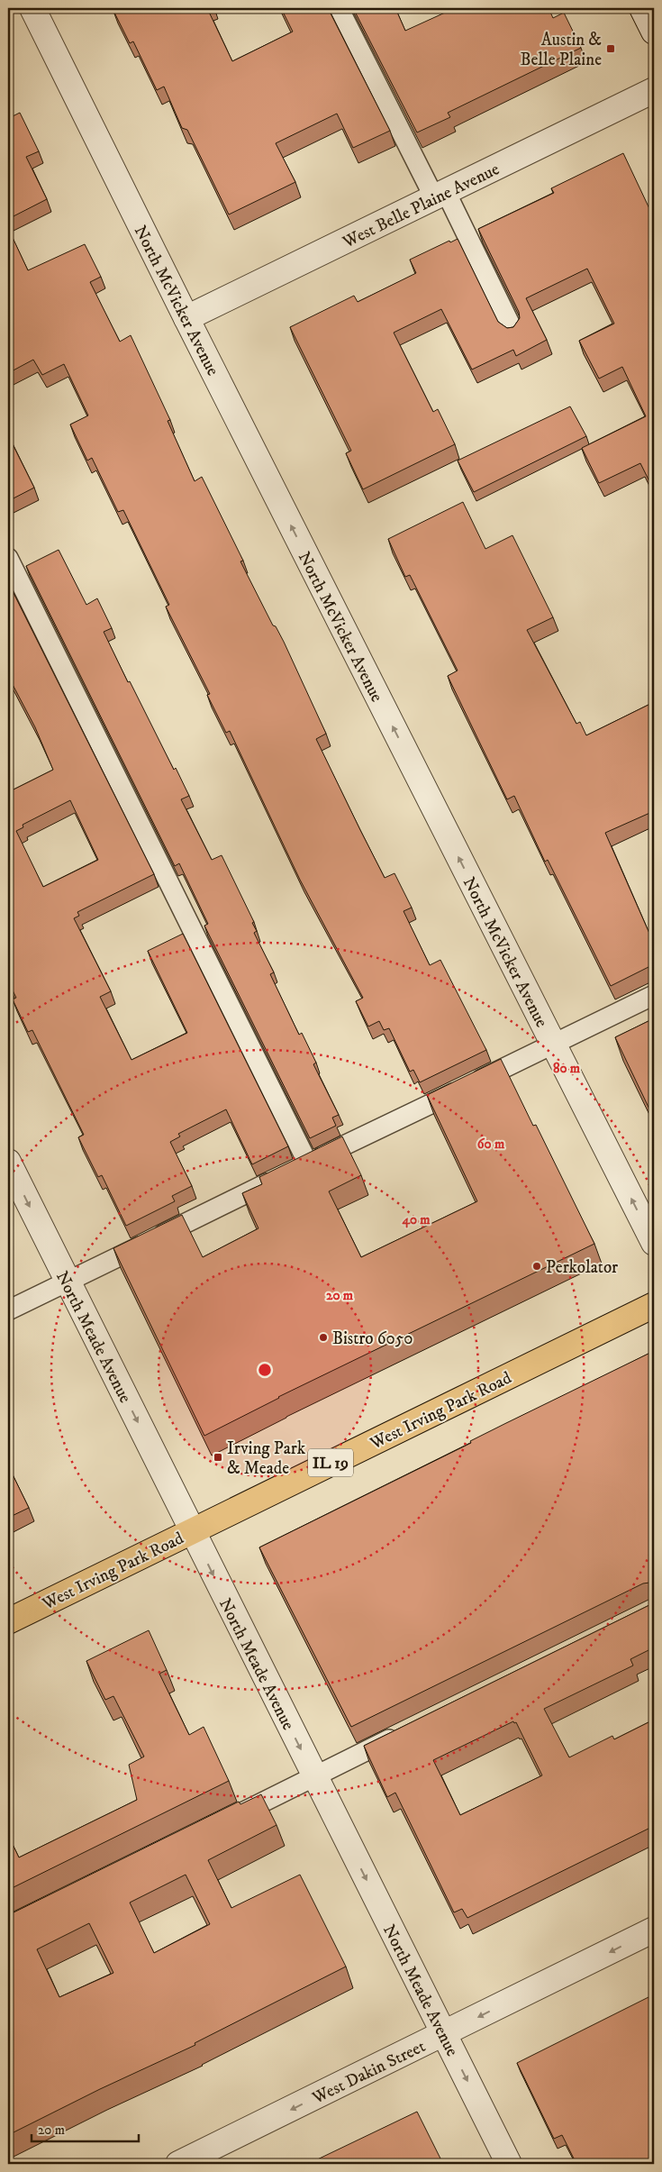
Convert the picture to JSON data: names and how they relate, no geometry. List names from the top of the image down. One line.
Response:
{"streets":{"main road":["West Irving Park Road","IL 19"],"street":["West Belle Plaine Avenue","North McVicker Avenue","North Meade Avenue","West Dakin Street"]},"crossings":[["West Belle Plaine Avenue","North McVicker Avenue"],["North Meade Avenue","West Irving Park Road"],["North Meade Avenue","West Dakin Street"]],"one_way":["North McVicker Avenue","North Meade Avenue","West Dakin Street"],"places":{"transit":["Austin & Belle Plaine","Irving Park & Meade"],"other":["Perkolator","Bistro 6050"]},"scale_bar":"20 m","rings":["80 m","60 m","40 m","20 m"]}
